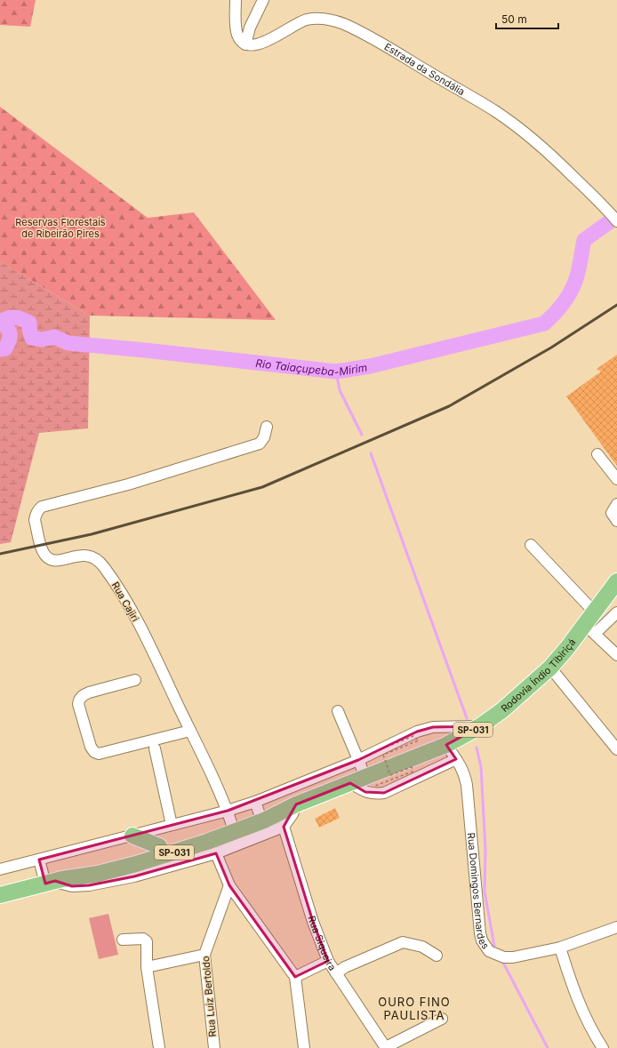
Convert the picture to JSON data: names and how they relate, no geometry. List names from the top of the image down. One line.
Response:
{"streets":{"highway":["Rodovia Índio Tibiriçá","SP-031"],"street":["Estrada da Sondália","Rua Cajiri","Rua Domingos Bernardes","Rua Siqueira","Rua Luiz Bertoldo"]},"crossings":[["Rua Cajiri","Rodovia Índio Tibiriçá"],["Rodovia Índio Tibiriçá","Rua Domingos Bernardes"]],"districts":["OURO FINO PAULISTA"],"water":["Rio Taiaçupeba-Mirim"],"parks":["Reservas Florestais de Ribeirão Pires"],"scale_bar":"50 m"}
